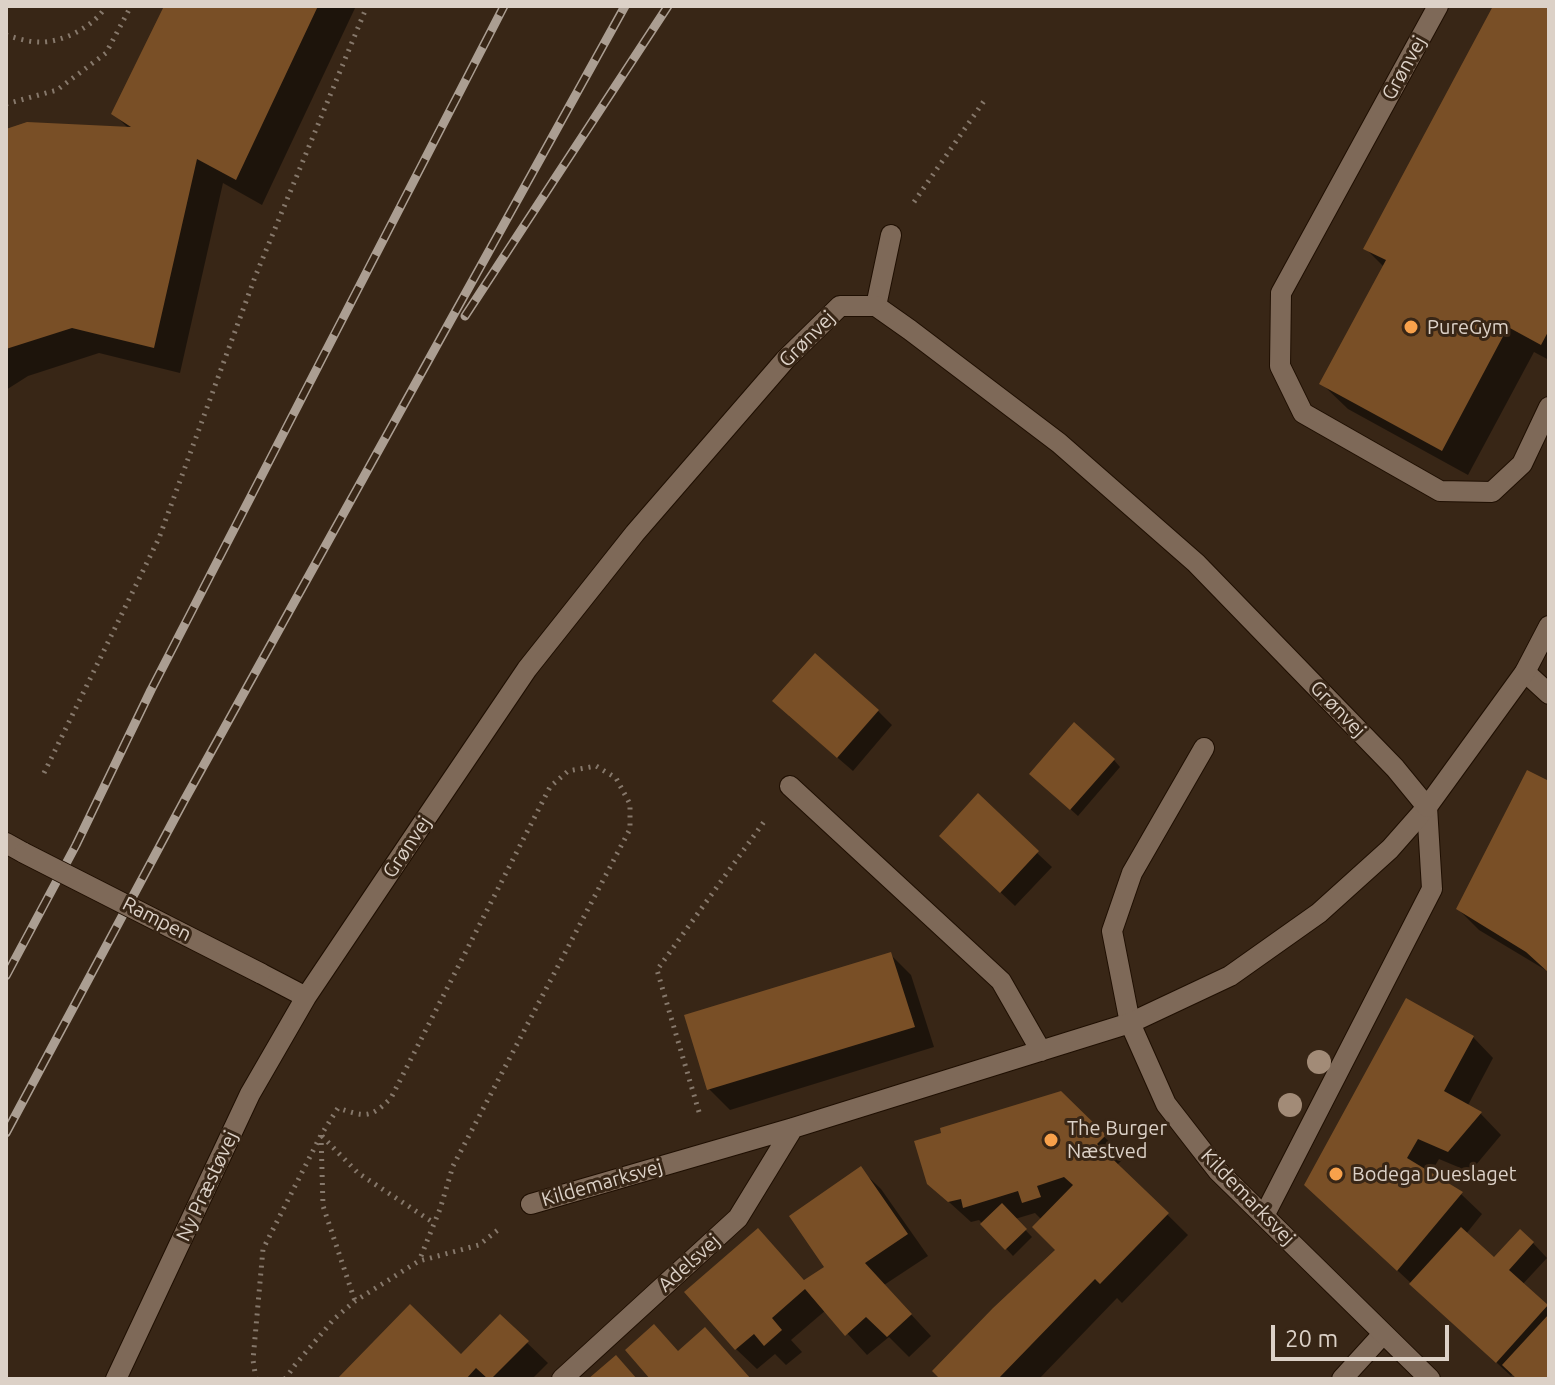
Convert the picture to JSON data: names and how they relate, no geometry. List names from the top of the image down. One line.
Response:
{"streets":{"street":["Grønvej","Rampen","Kildemarksvej","Ny Præstøvej","Adelsvej"]},"crossings":[["Grønvej","Rampen"],["Grønvej","Ny Præstøvej"],["Rampen","Ny Præstøvej"],["Kildemarksvej","Adelsvej"]],"places":["PureGym","The Burger Næstved","Bodega Dueslaget"],"scale_bar":"20 m"}
